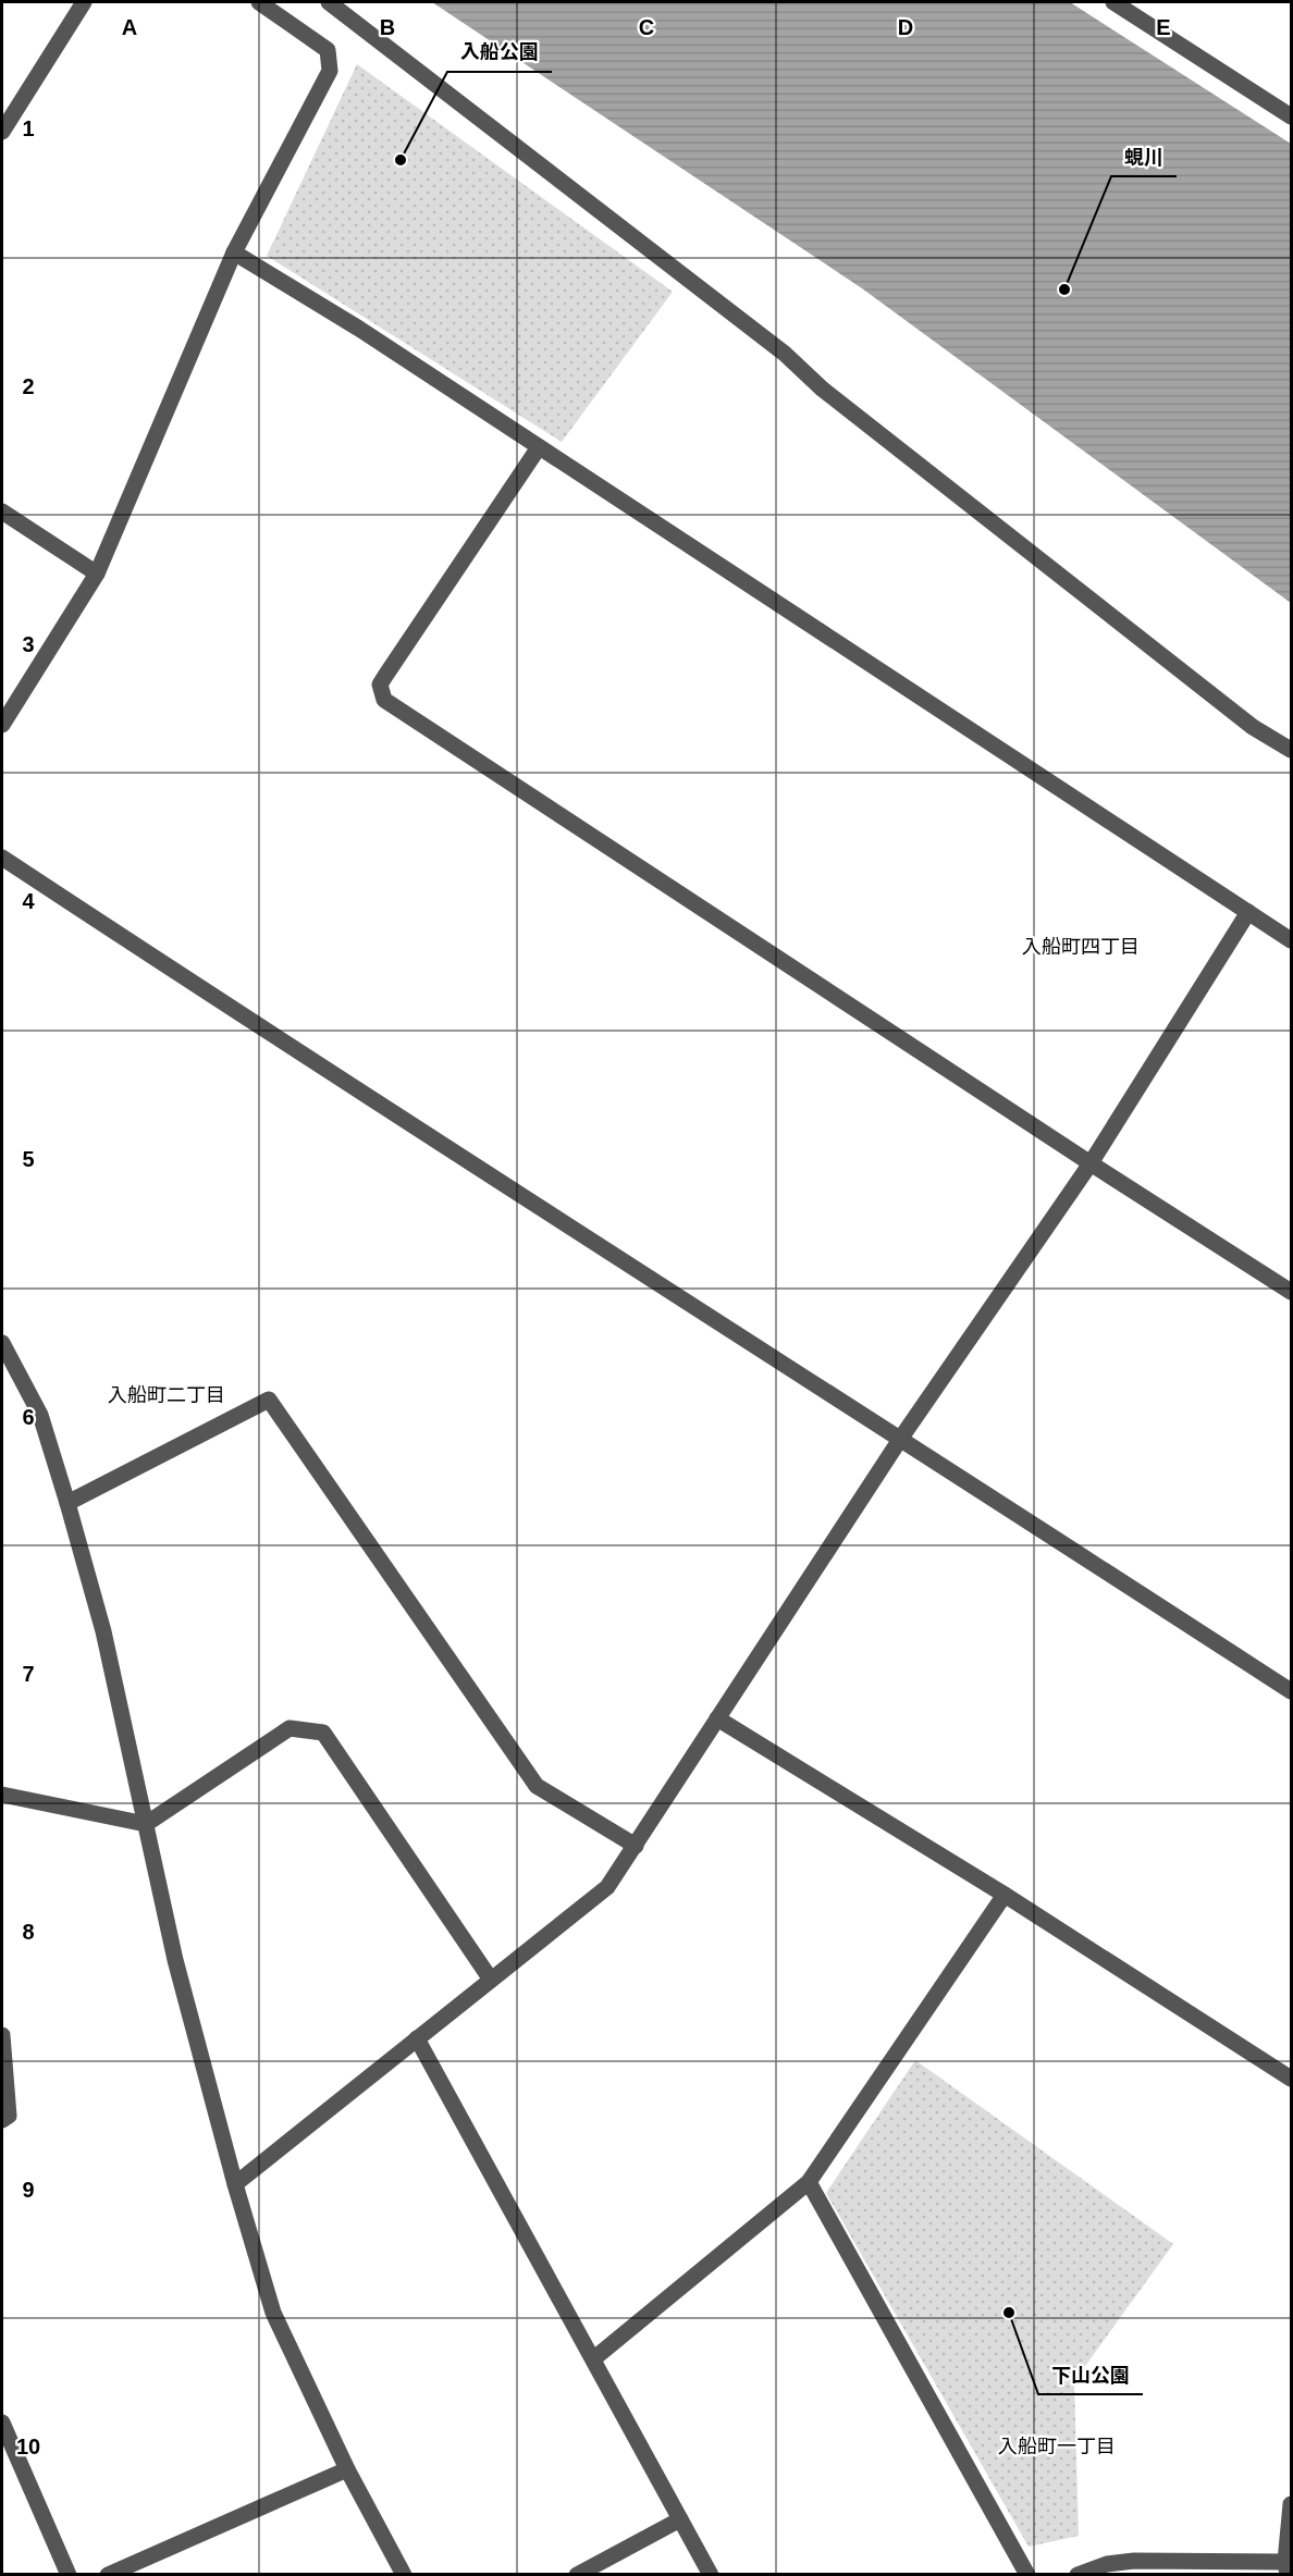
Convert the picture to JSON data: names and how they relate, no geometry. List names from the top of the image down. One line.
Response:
{"districts":["入船町四丁目","入船町二丁目","入船町一丁目"],"places":["入船公園","蜆川","下山公園"],"grid":{"columns":["A","B","C","D","E"],"rows":["1","2","3","4","5","6","7","8","9","10"]}}
